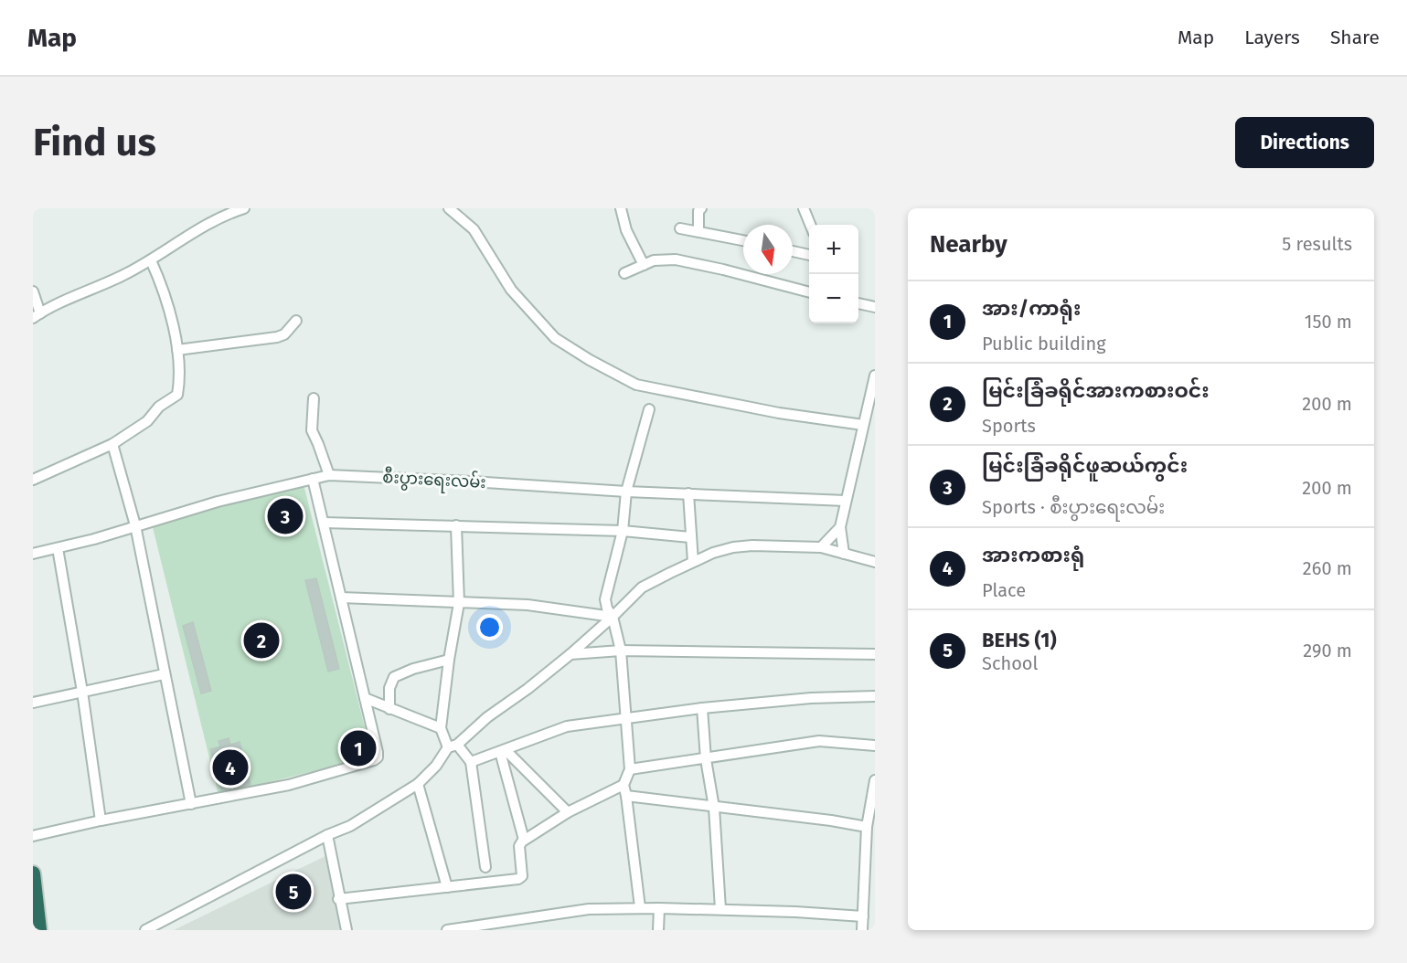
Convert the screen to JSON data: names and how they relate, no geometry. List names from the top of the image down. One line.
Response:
{"streets":{"street":["စီးပွားရေးလမ်း"]},"north":"bottom","page":{"header":"Map","nav":["Map","Layers","Share"],"buttons":"Directions","title":"Find us","heading":["Nearby","5 results"],"map_buttons":["+","−"],"list":[{"mark":"1","name":"အား/ကာရုံး","note":"Public building","value":"150 m"},{"mark":"2","name":"မြင်းခြံခရိုင်အားကစားဝင်း","note":"Sports","value":"200 m"},{"mark":"3","name":"မြင်းခြံခရိုင်ဖူဆယ်ကွင်း","note":"Sports · စီးပွားရေးလမ်း","value":"200 m"},{"mark":"4","name":"အားကစားရုံ","note":"Place","value":"260 m"},{"mark":"5","name":"BEHS (1)","note":"School","value":"290 m"}],"pins":["3","2","1","4","5"]}}
